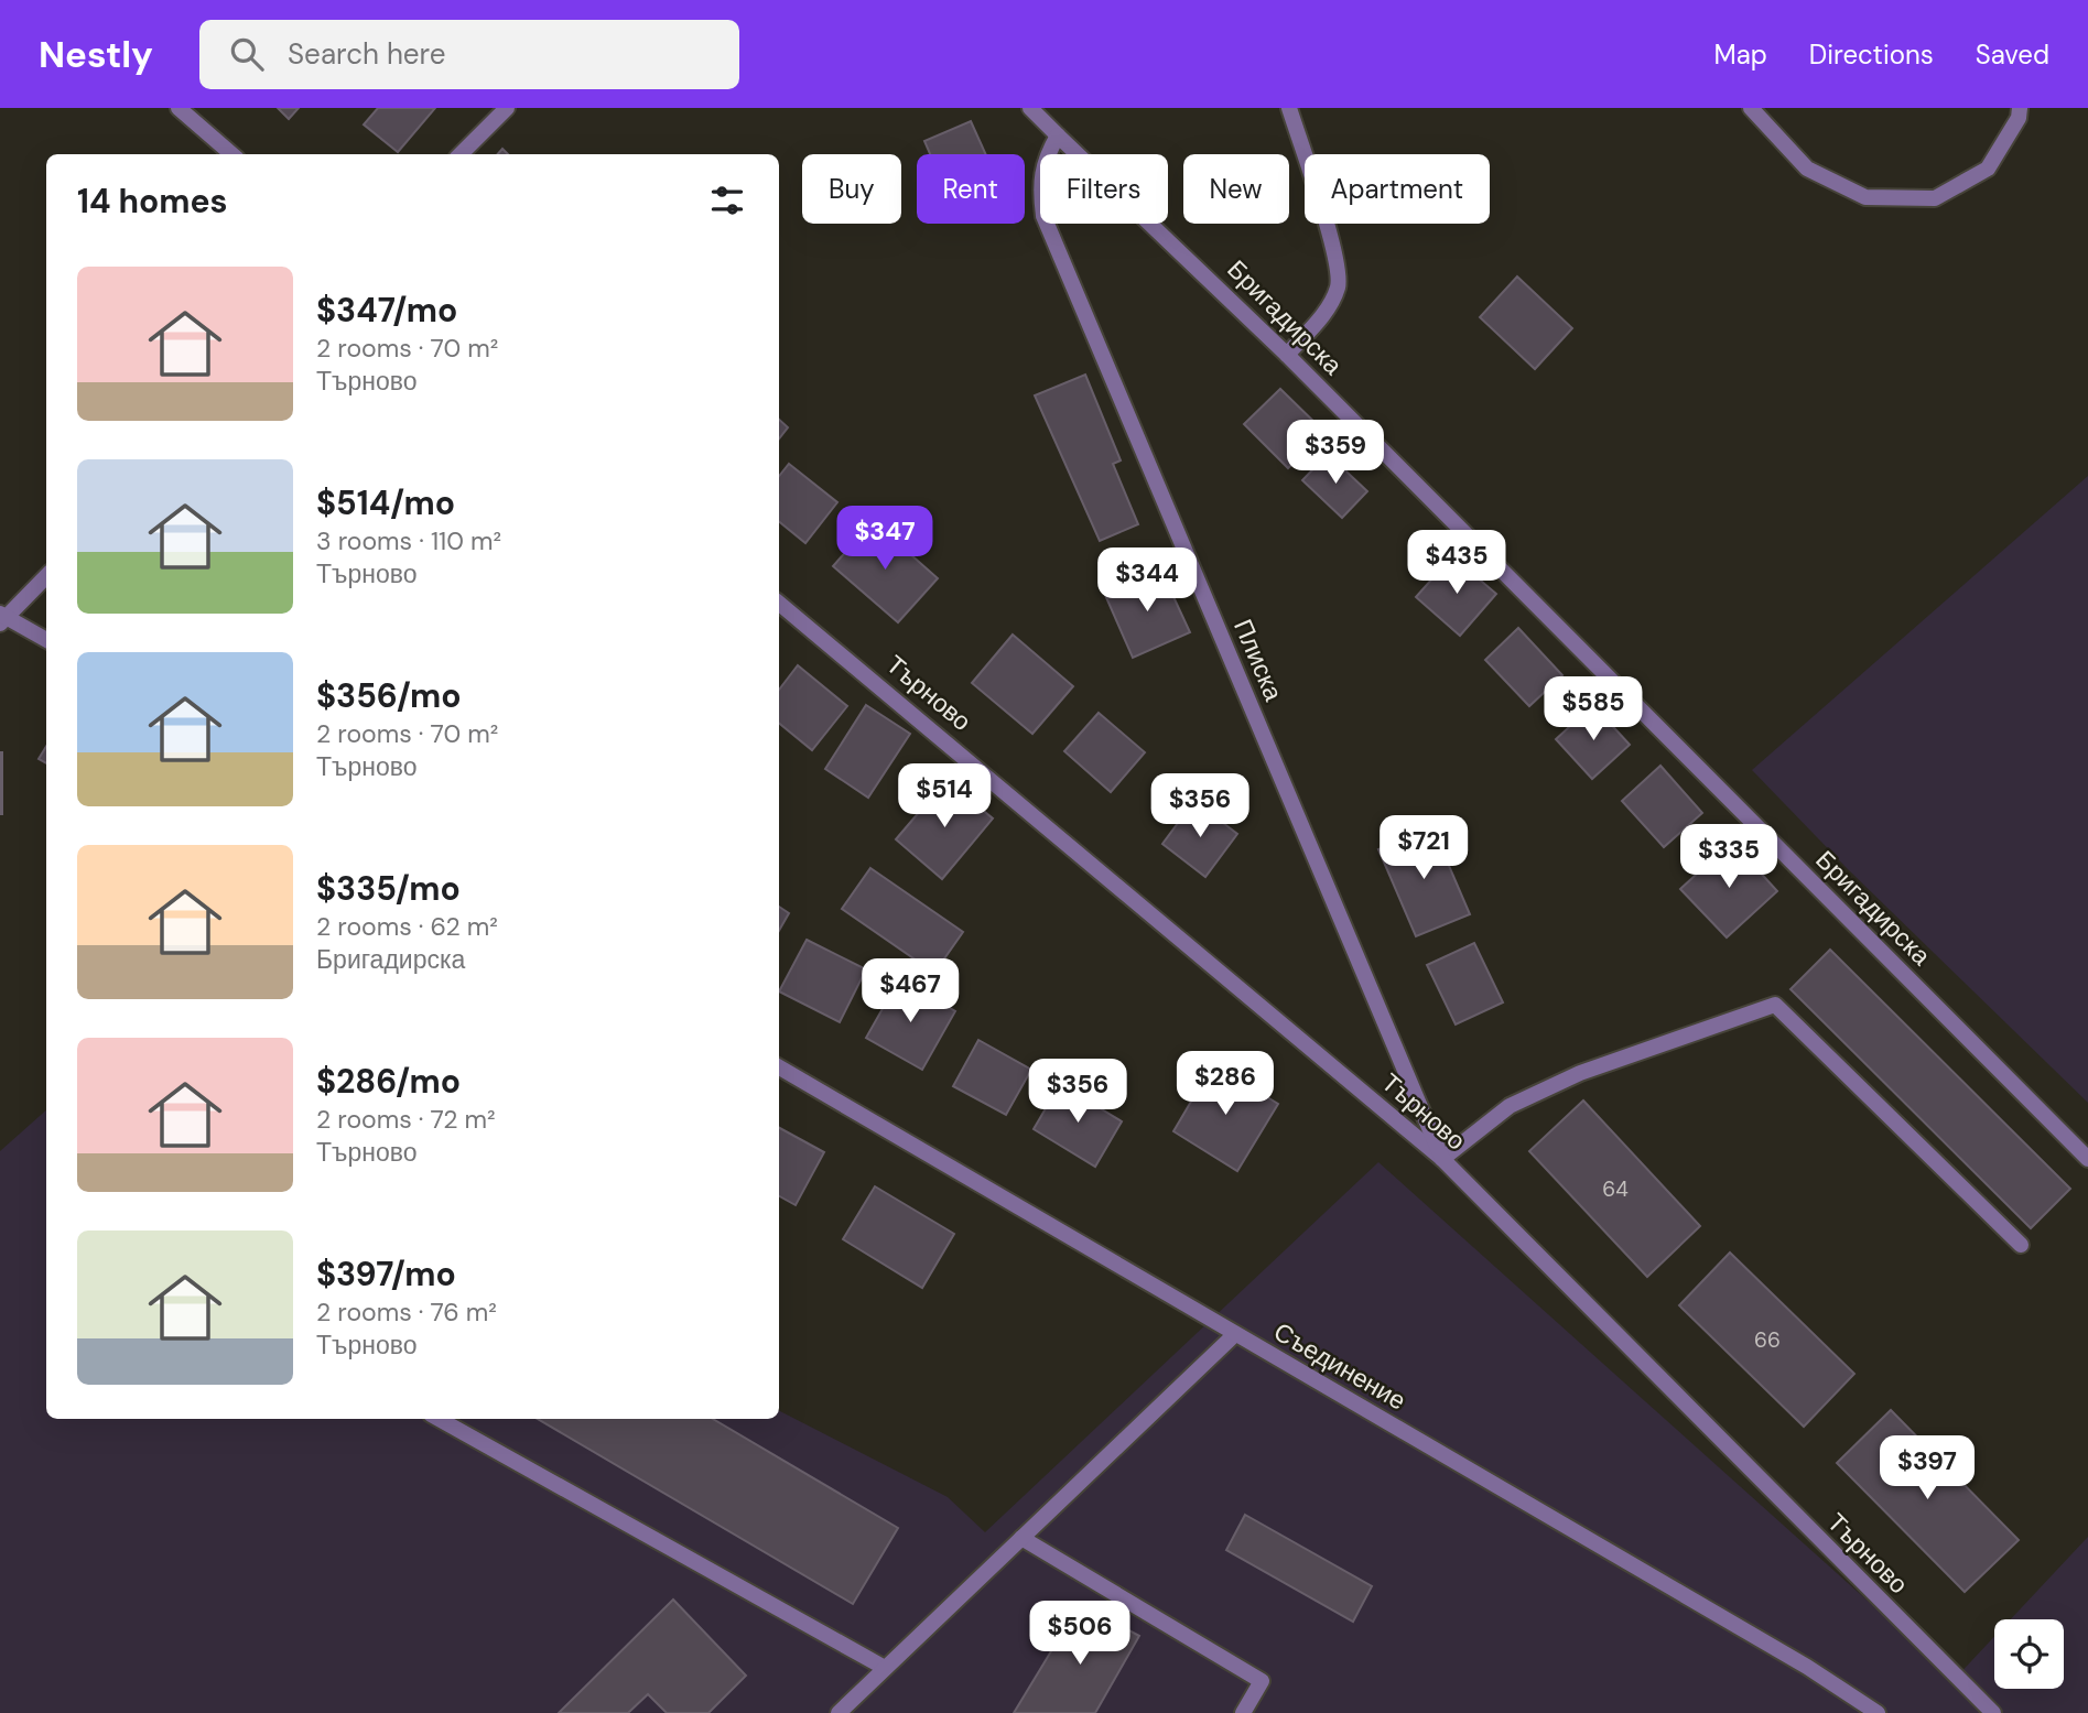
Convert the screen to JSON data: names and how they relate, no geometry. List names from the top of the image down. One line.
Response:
{"streets":{"street":["Бригадирска","Плиска","Търново","Съединение"]},"crossings":[["Бригадирска","Плиска"],["Плиска","Търново"]],"house_numbers":["64","66"],"page":{"header":"Nestly","search":"Search here","nav":["Map","Directions","Saved"],"chip":["Buy","Rent","Filters","New","Apartment"],"heading":"14 homes","list":[{"name":"$347/mo","note":"2 rooms · 70 m² · Търново"},{"name":"$514/mo","note":"3 rooms · 110 m² · Търново"},{"name":"$356/mo","note":"2 rooms · 70 m² · Търново"},{"name":"$335/mo","note":"2 rooms · 62 m² · Бригадирска"},{"name":"$286/mo","note":"2 rooms · 72 m² · Търново"},{"name":"$397/mo","note":"2 rooms · 76 m² · Търново"}],"price":["$359","$347","$435","$344","$585","$514","$356","$721","$335","$467","$286","$356","$397","$506"]}}
